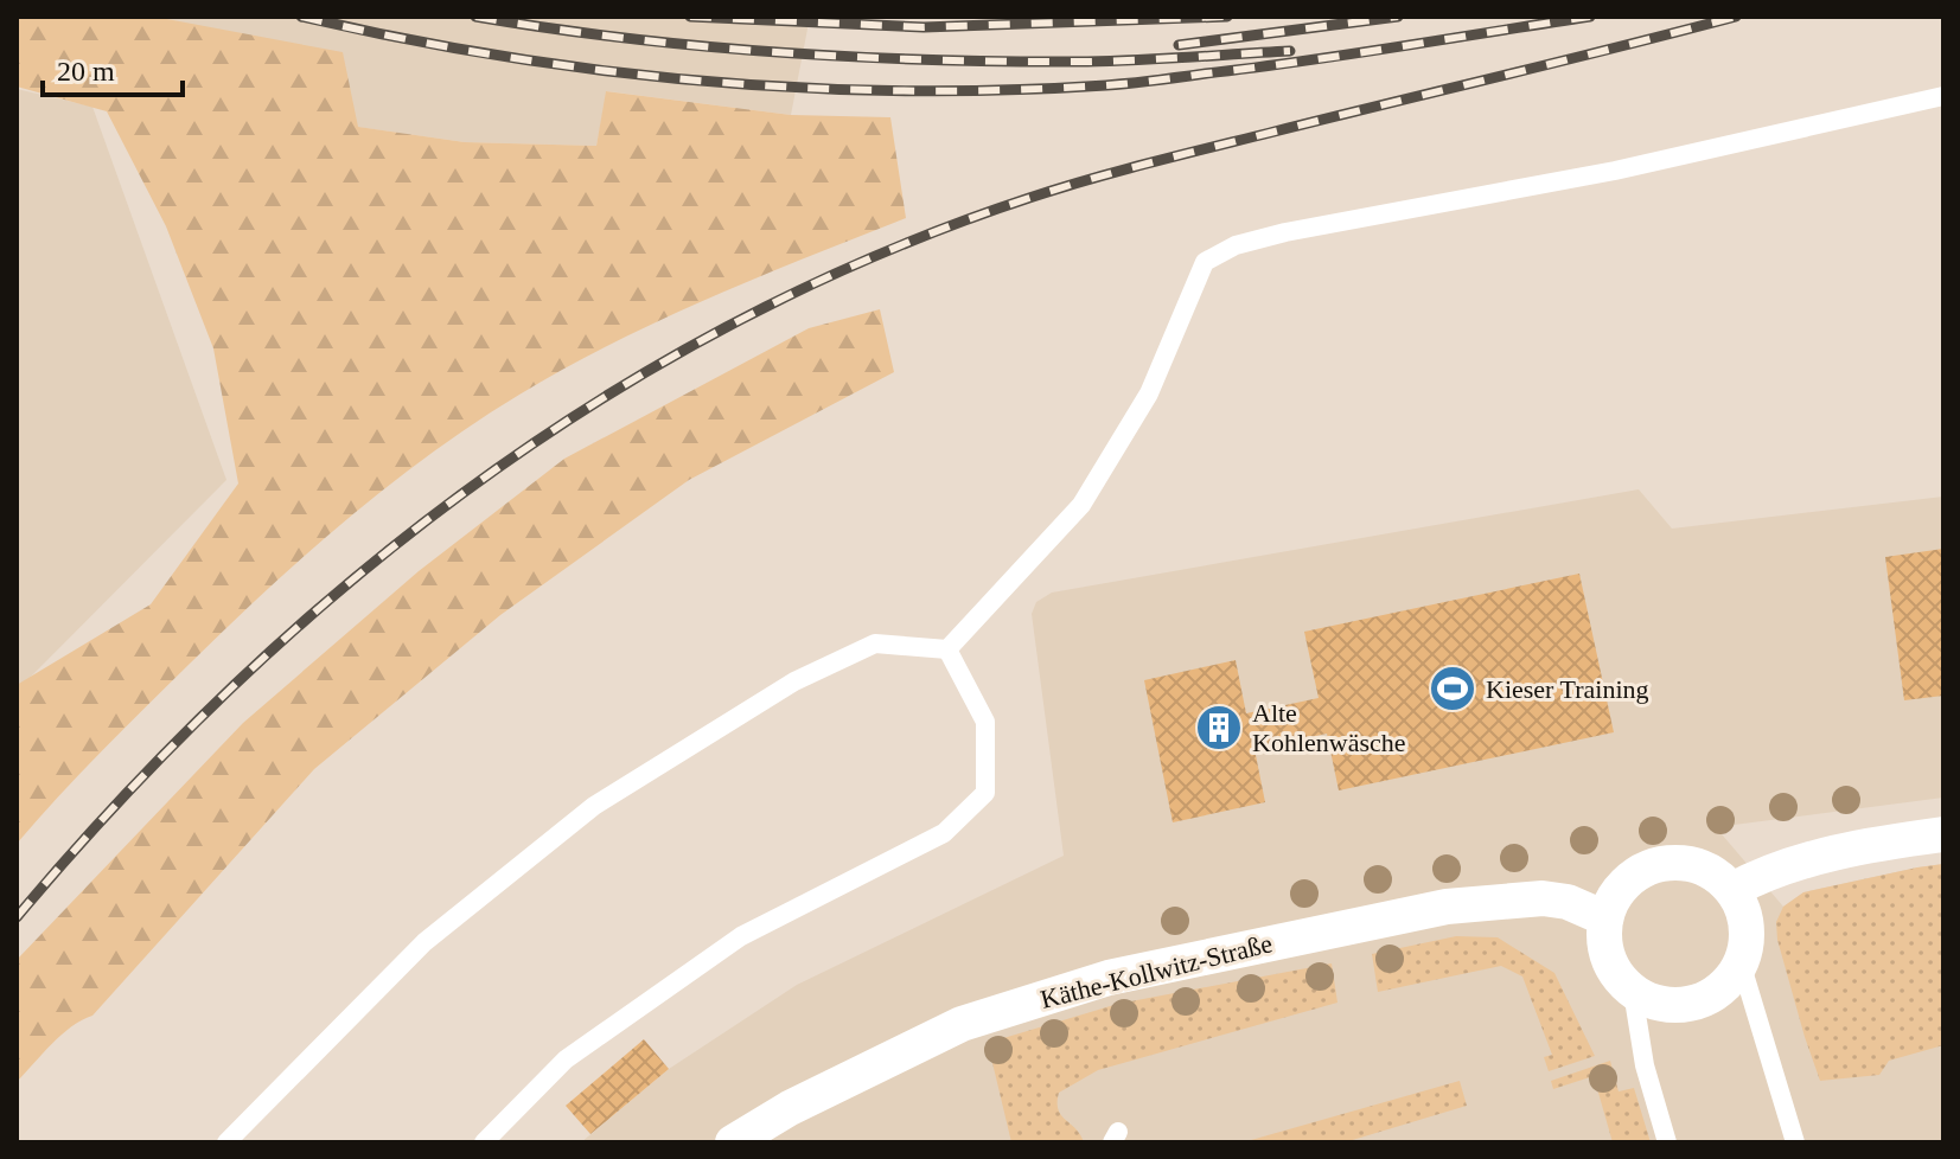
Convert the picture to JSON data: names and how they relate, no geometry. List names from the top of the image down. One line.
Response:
{"streets":{"street":["Käthe-Kollwitz-Straße"]},"places":{"sports":["Kieser Training"],"building":["Alte Kohlenwäsche"]},"scale_bar":"20 m"}
